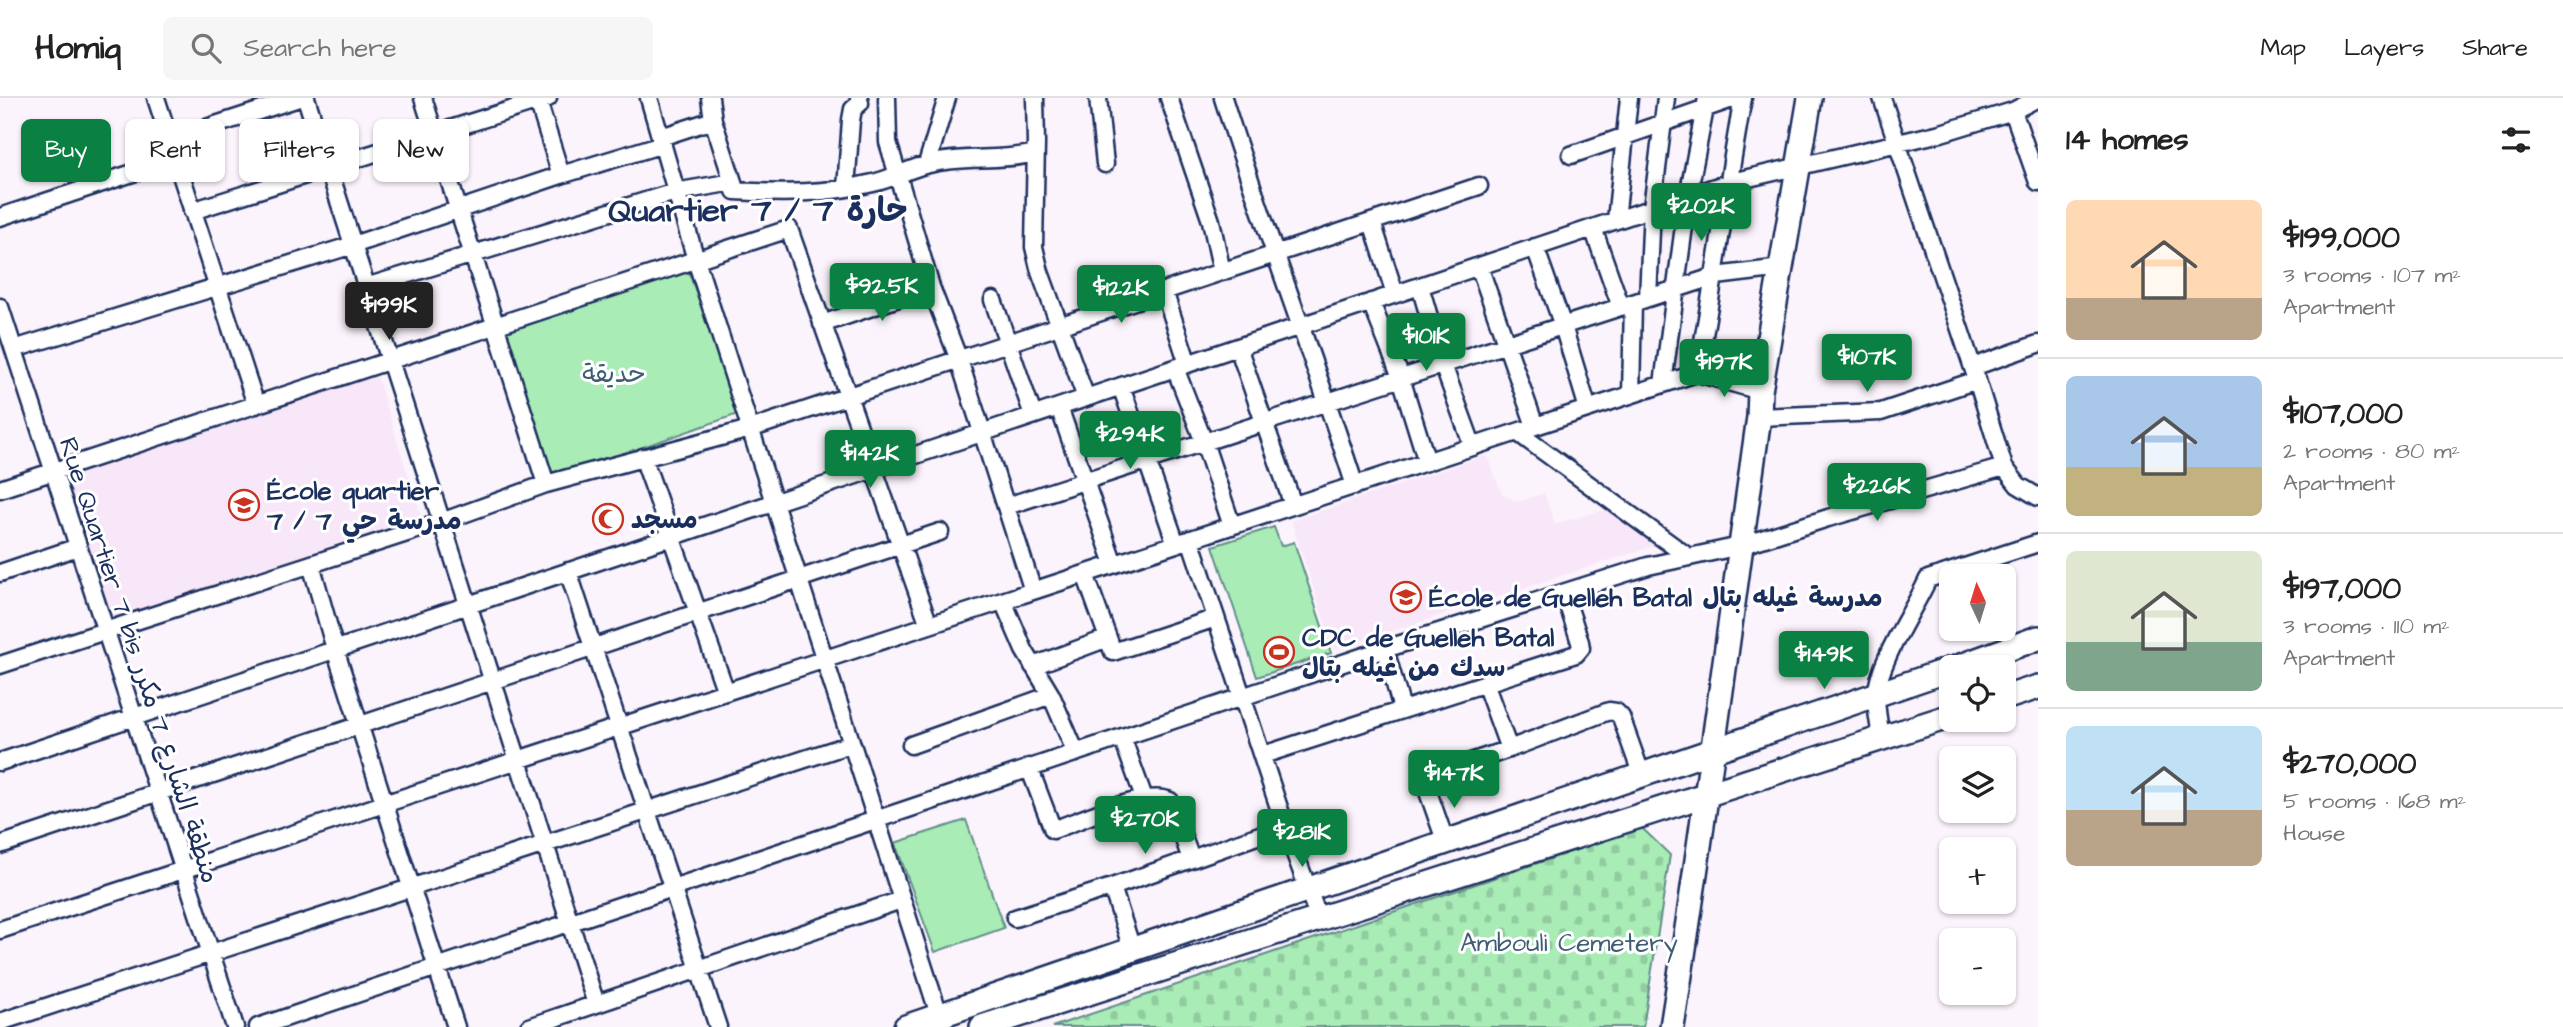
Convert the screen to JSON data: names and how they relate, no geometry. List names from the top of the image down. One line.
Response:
{"streets":{"street":["Rue Quartier 7 bis منطقة الشارع 7 مكرر"]},"districts":["Quartier 7 / حارة 7"],"parks":["حديقة","Ambouli Cemetery"],"places":{"school or university":["École quartier 7 / مدرسة حي 7","École de Guelleh Batal مدرسة غيله بتال"],"mosque":["مسجد"],"sports":["CDC de Guelleh Batal سدك من غيله بتال"]},"north":"top","page":{"header":"Homiq","search":"Search here","nav":["Map","Layers","Share"],"heading":"14 homes","chip":["Buy","Rent","Filters","New"],"list":[{"name":"$199,000","note":"3 rooms · 107 m² · Apartment"},{"name":"$107,000","note":"2 rooms · 80 m² · Apartment"},{"name":"$197,000","note":"3 rooms · 110 m² · Apartment"},{"name":"$270,000","note":"5 rooms · 168 m² · House"}],"price":["$202K","$92.5K","$122K","$199K","$101K","$107K","$197K","$294K","$142K","$226K","$149K","$147K","$270K","$281K"],"map_buttons":["+","−"]}}
